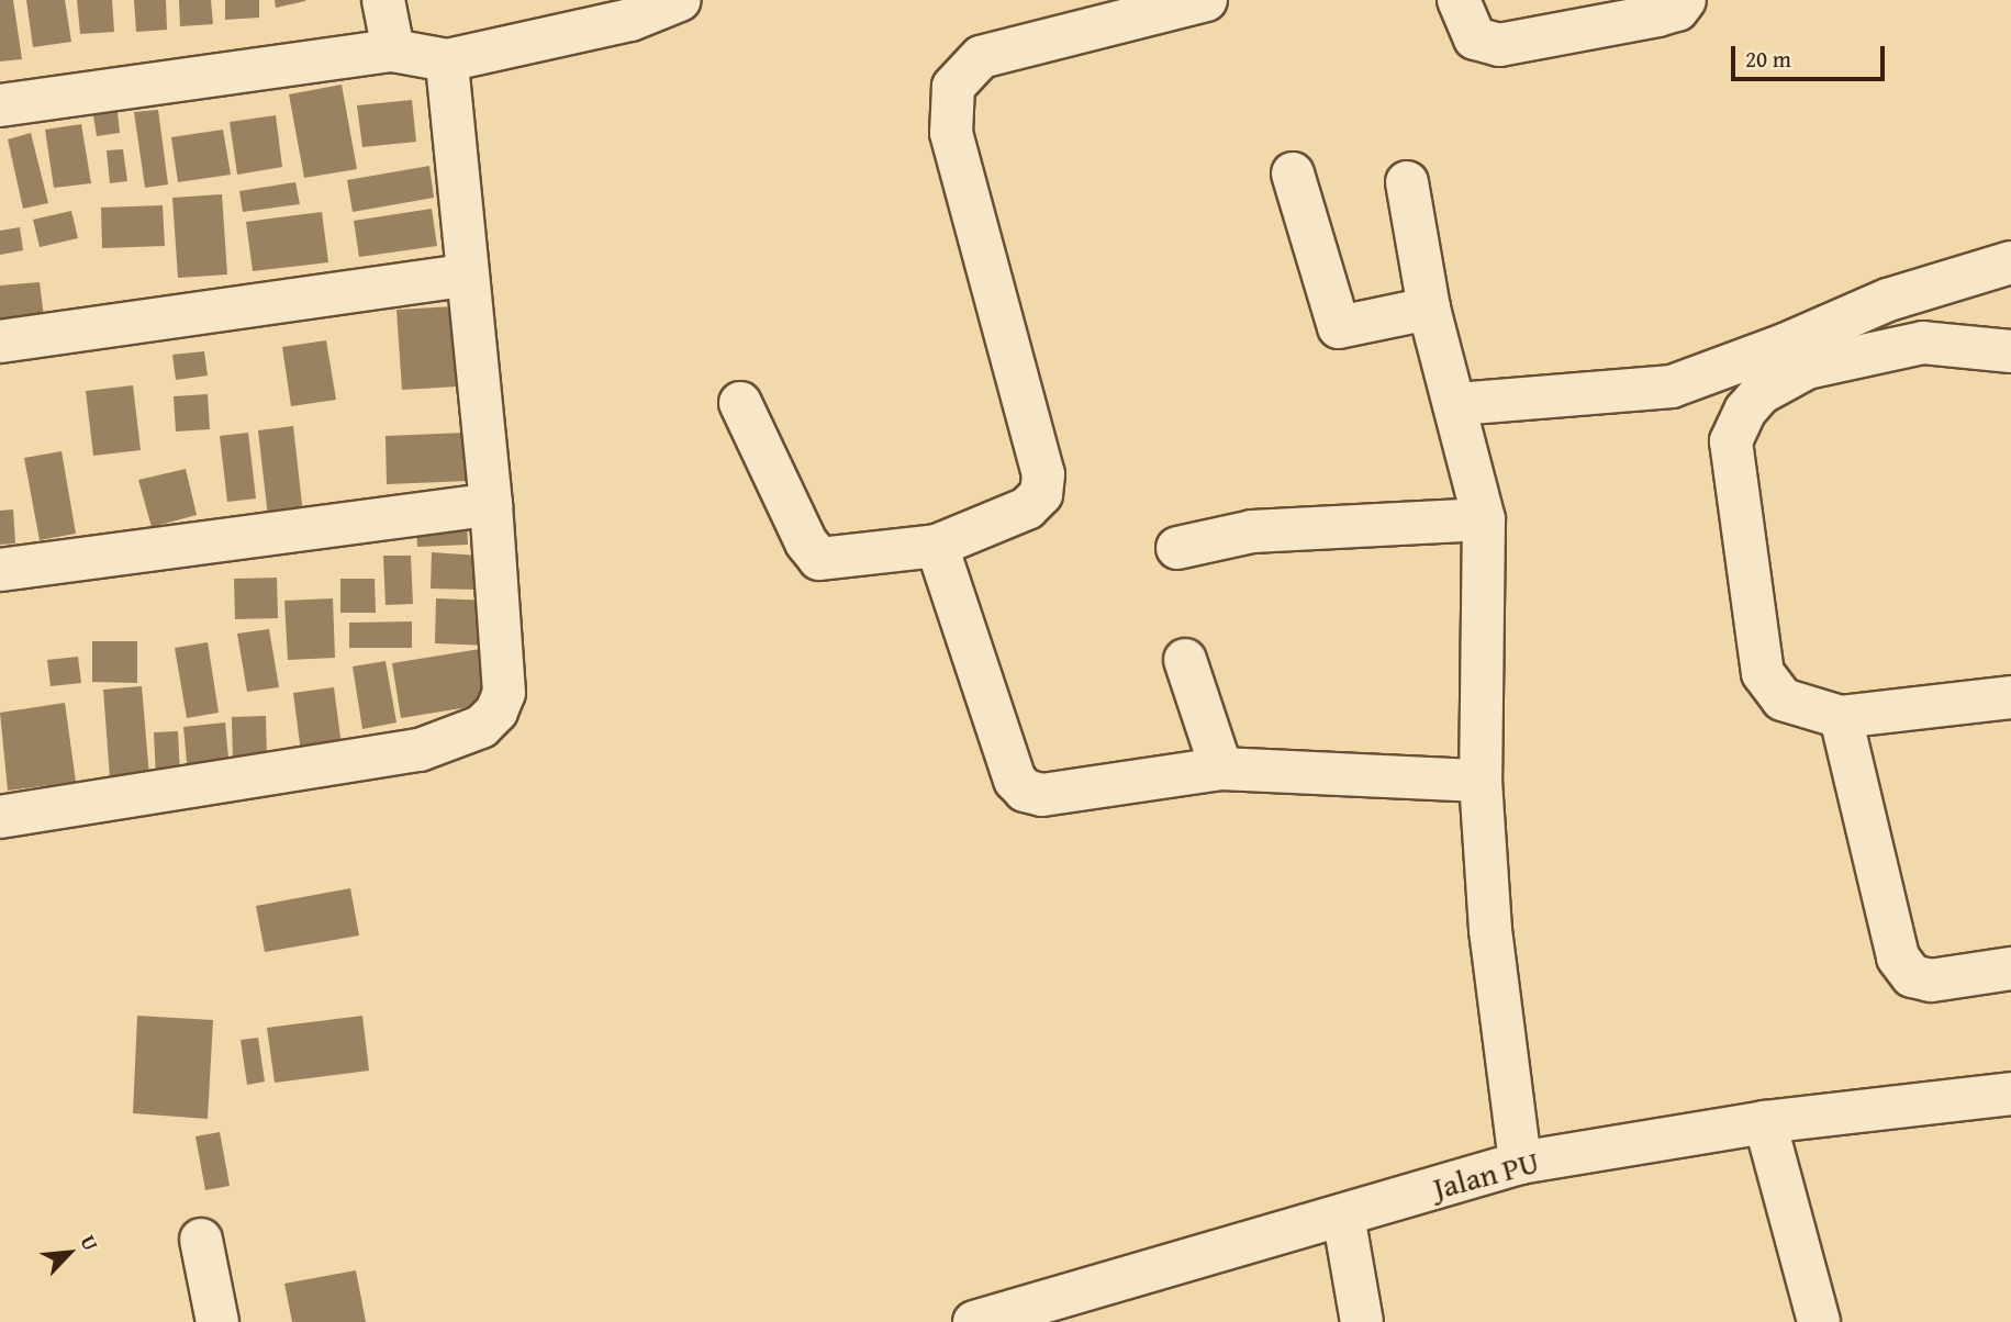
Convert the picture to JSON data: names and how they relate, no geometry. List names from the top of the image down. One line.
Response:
{"streets":{"street":["Jalan PU"]},"scale_bar":"20 m","north":"top right"}
